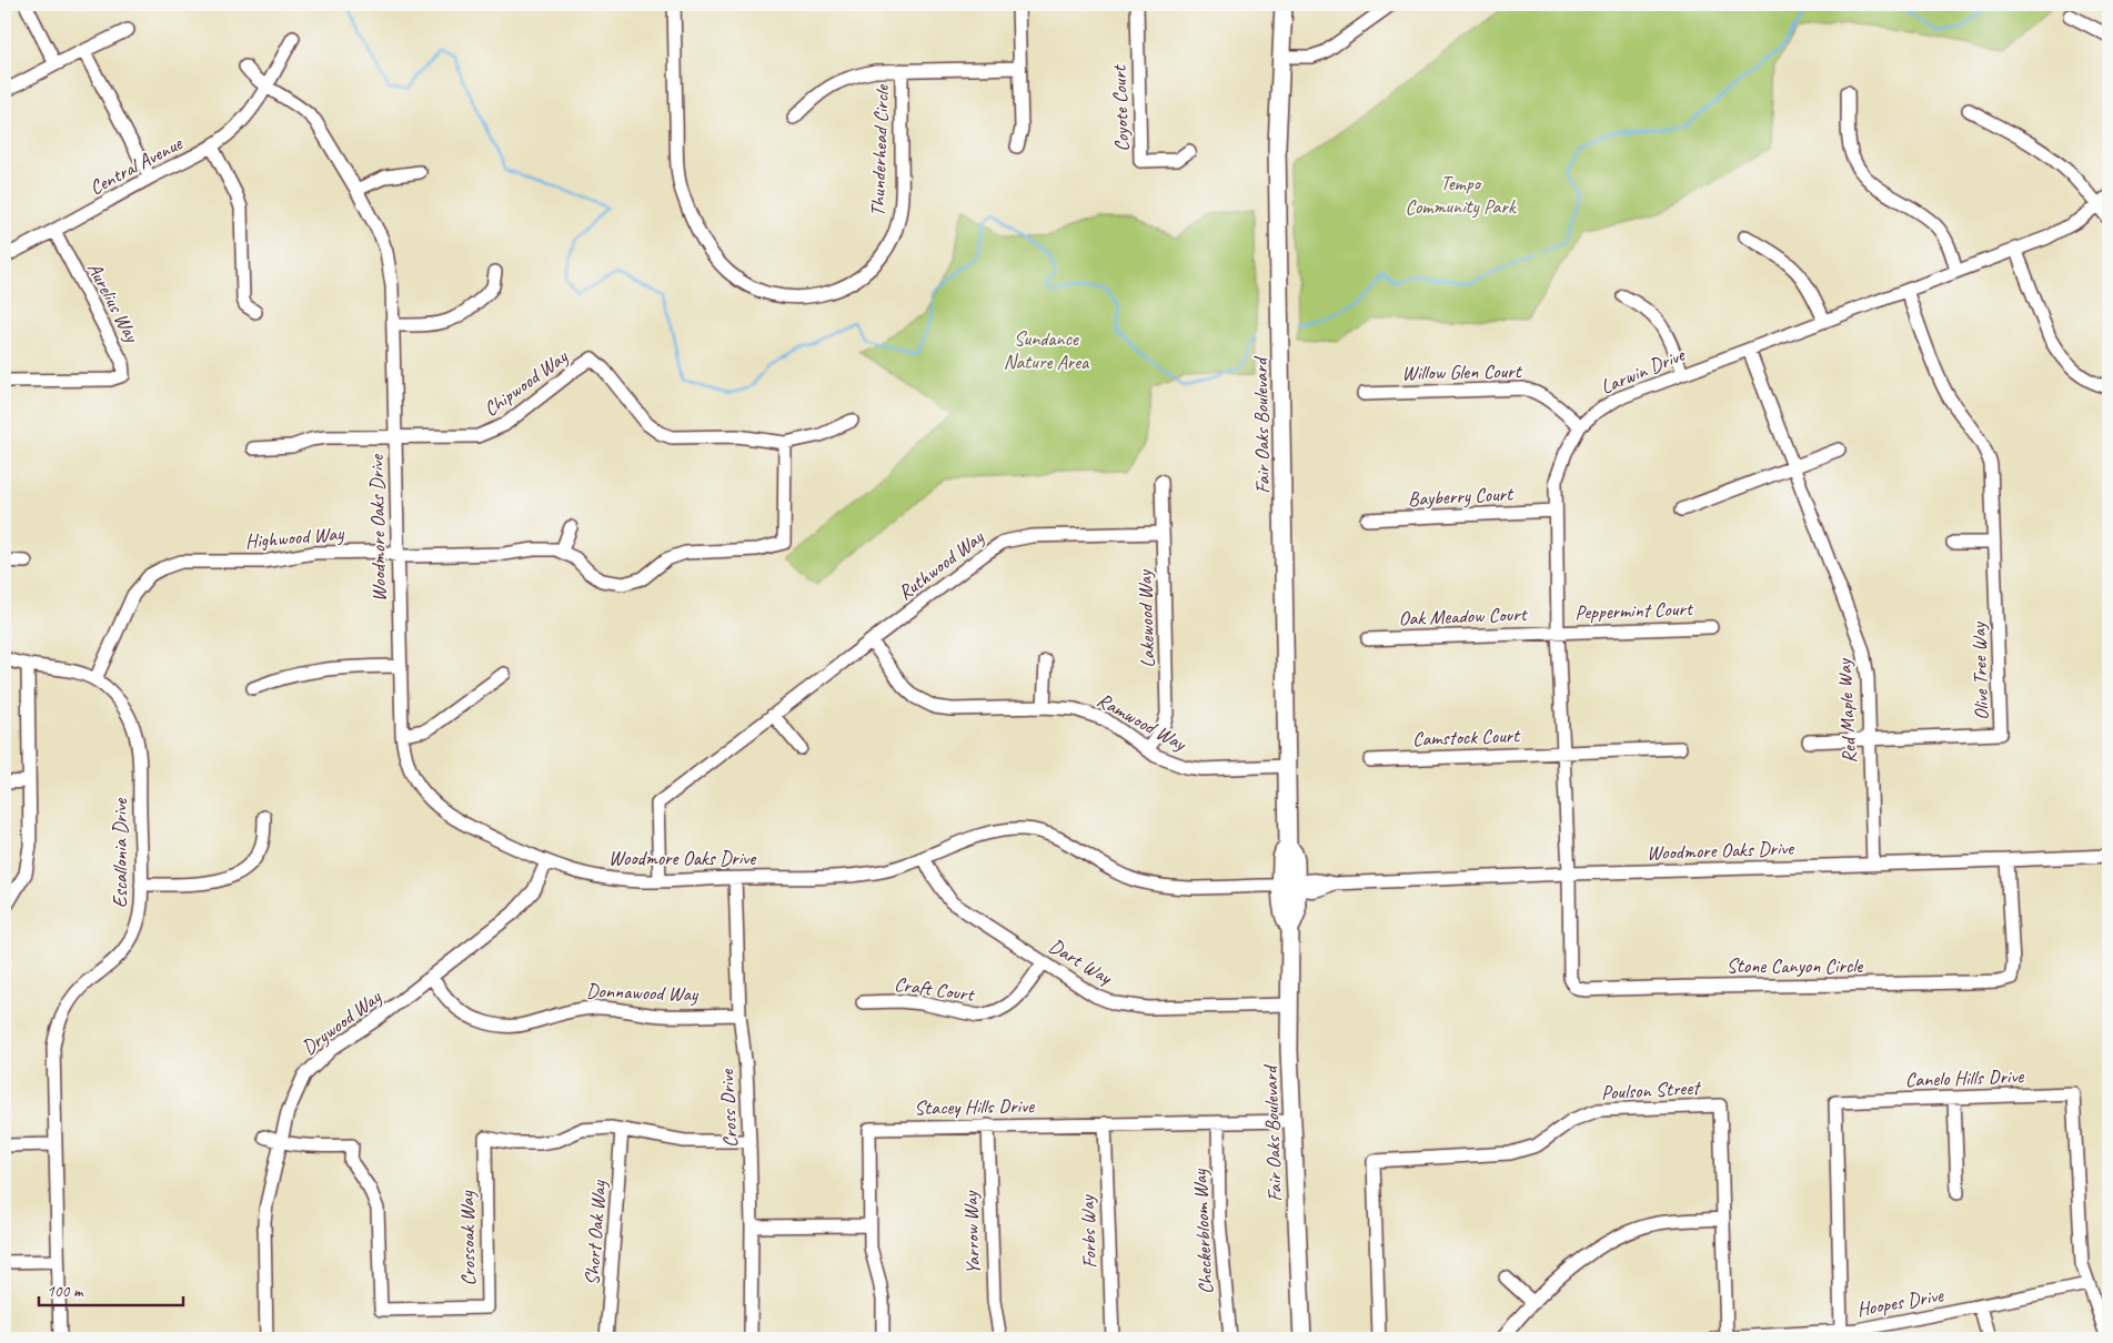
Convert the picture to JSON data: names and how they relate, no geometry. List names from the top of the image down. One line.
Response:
{"streets":{"main road":["Fair Oaks Boulevard"],"street":["Coyote Court","Thunderhead Circle","Central Avenue","Aurelius Way","Larwin Drive","Willow Glen Court","Chipwood Way","Bayberry Court","Woodmore Oaks Drive","Highwood Way","Ruthwood Way","Peppermint Court","Oak Meadow Court","Lakewood Way","Olive Tree Way","Red Maple Way","Ramwood Way","Camstock Court","Escallonia Drive","Dart Way","Stone Canyon Circle","Craft Court","Donnawood Way","Drywood Way","Canelo Hills Drive","Poulson Street","Stacey Hills Drive","Cross Drive","Forbs Way","Checkerbloom Way","Short Oak Way","Yarrow Way","Crossoak Way","Hoopes Drive"]},"crossings":[["Central Avenue","Aurelius Way"],["Central Avenue","Woodmore Oaks Drive"],["Larwin Drive","Willow Glen Court"],["Larwin Drive","Bayberry Court"],["Larwin Drive","Woodmore Oaks Drive"],["Larwin Drive","Peppermint Court"],["Larwin Drive","Oak Meadow Court"],["Larwin Drive","Olive Tree Way"],["Larwin Drive","Red Maple Way"],["Larwin Drive","Camstock Court"],["Larwin Drive","Stone Canyon Circle"],["Chipwood Way","Woodmore Oaks Drive"],["Fair Oaks Boulevard","Woodmore Oaks Drive"],["Fair Oaks Boulevard","Ramwood Way"],["Fair Oaks Boulevard","Dart Way"],["Fair Oaks Boulevard","Stacey Hills Drive"],["Woodmore Oaks Drive","Highwood Way"],["Woodmore Oaks Drive","Ruthwood Way"],["Woodmore Oaks Drive","Red Maple Way"],["Woodmore Oaks Drive","Dart Way"],["Woodmore Oaks Drive","Stone Canyon Circle"],["Woodmore Oaks Drive","Drywood Way"],["Woodmore Oaks Drive","Cross Drive"],["Highwood Way","Escallonia Drive"],["Ruthwood Way","Lakewood Way"],["Ruthwood Way","Ramwood Way"],["Peppermint Court","Oak Meadow Court"],["Lakewood Way","Ramwood Way"],["Olive Tree Way","Red Maple Way"],["Dart Way","Craft Court"],["Donnawood Way","Drywood Way"],["Donnawood Way","Cross Drive"],["Drywood Way","Crossoak Way"],["Canelo Hills Drive","Hoopes Drive"],["Poulson Street","Hoopes Drive"],["Stacey Hills Drive","Forbs Way"],["Stacey Hills Drive","Checkerbloom Way"],["Stacey Hills Drive","Yarrow Way"],["Cross Drive","Crossoak Way"],["Short Oak Way","Crossoak Way"]],"parks":["Tempo Community Park","Sundance Nature Area"],"scale_bar":"100 m"}
